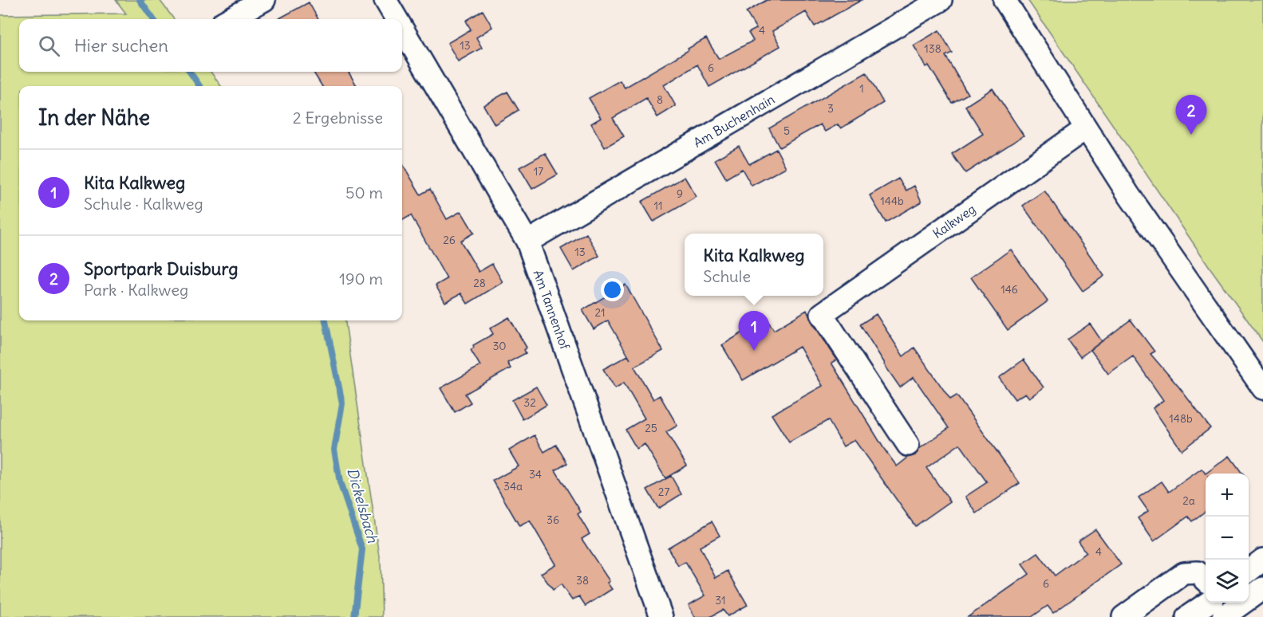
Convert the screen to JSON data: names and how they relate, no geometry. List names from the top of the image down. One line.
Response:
{"streets":{"street":["Am Buchenhain","Kalkweg","Am Tannenhof"]},"crossings":[["Am Buchenhain","Am Tannenhof"]],"water":["Dickelsbach"],"house_numbers":["4","13","138","6","1","8","3","5","17","9","144b","11","26","13","28","146","21","30","32","148b","25","34","34a","27","2a","36","4","38","6","31"],"page":{"search":"Hier suchen","heading":["In der Nähe","2 Ergebnisse"],"pins":["2","1"],"list":[{"mark":"1","name":"Kita Kalkweg","note":"Schule · Kalkweg","value":"50 m"},{"mark":"2","name":"Sportpark Duisburg","note":"Park · Kalkweg","value":"190 m"}],"popup":["Kita Kalkweg","Schule"],"map_buttons":["+","−"]}}
